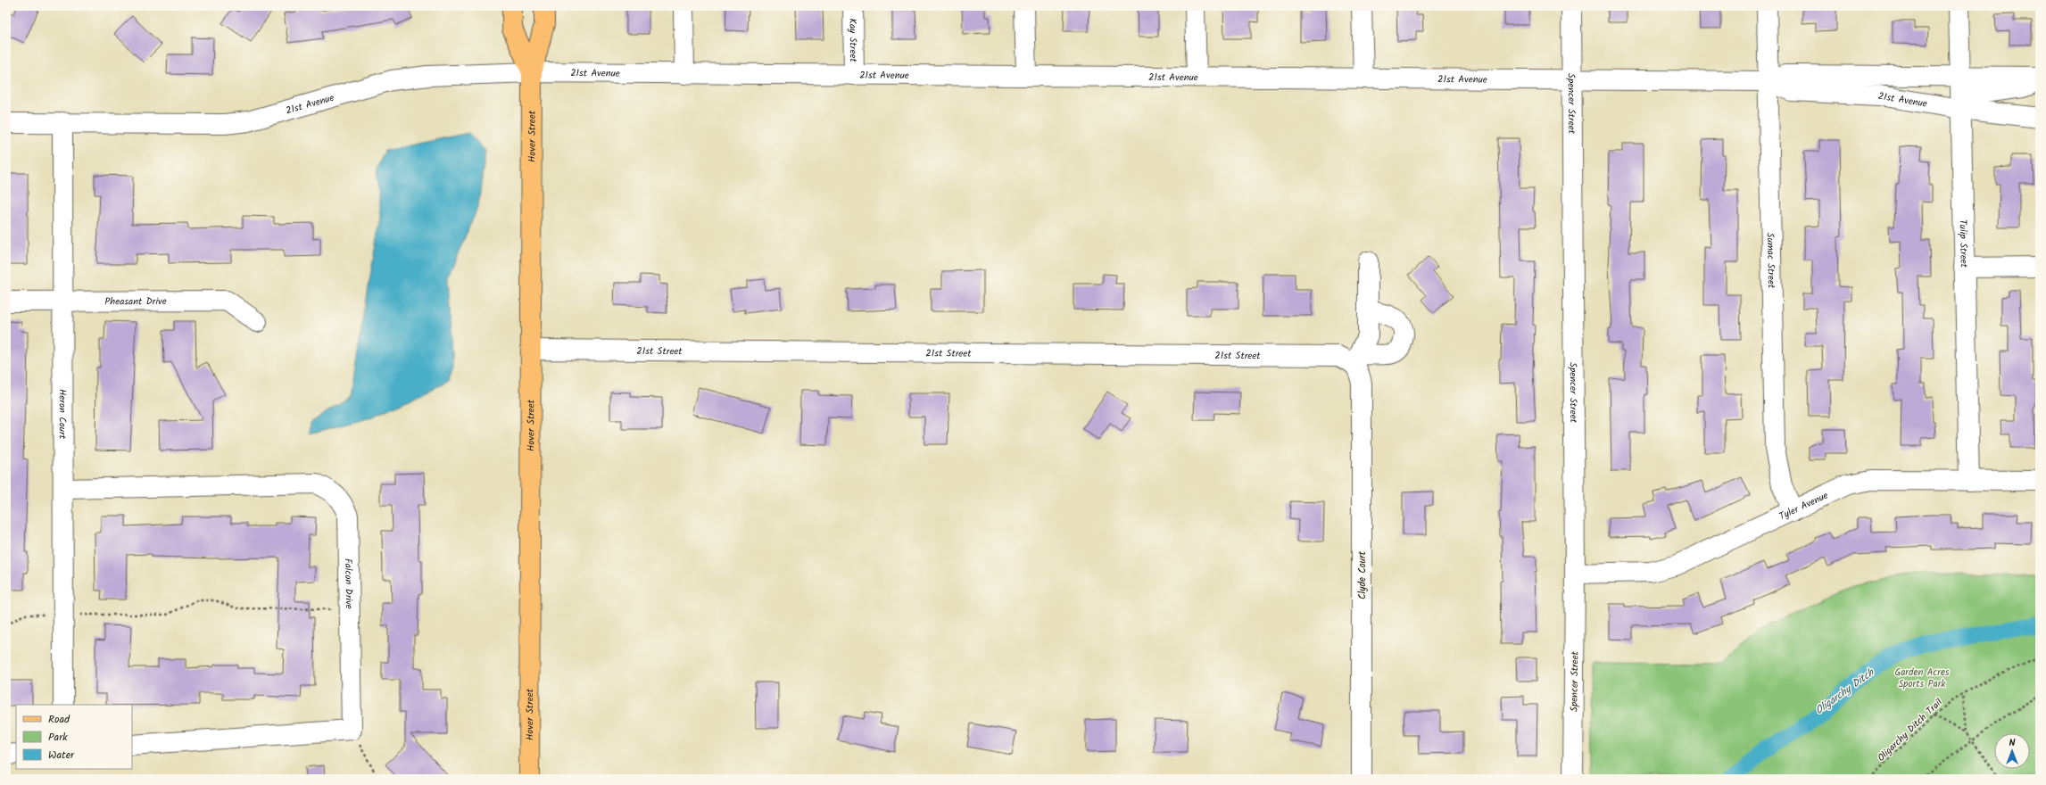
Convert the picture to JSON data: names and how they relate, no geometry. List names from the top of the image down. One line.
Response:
{"streets":{"main road":["Hover Street"],"street":["Kay Street","21st Avenue","Spencer Street","Tulip Street","Sumac Street","Pheasant Drive","21st Street","Heron Court","Tyler Avenue","Clyde Court","Falcon Drive"],"path":["Oligarchy Ditch Trail"]},"crossings":[["Kay Street","21st Avenue"],["21st Avenue","Spencer Street"],["21st Avenue","Hover Street"],["21st Avenue","Tulip Street"],["21st Avenue","Sumac Street"],["21st Avenue","Heron Court"],["Spencer Street","Tyler Avenue"],["Hover Street","21st Street"],["Tulip Street","Tyler Avenue"],["Sumac Street","Tyler Avenue"],["Pheasant Drive","Heron Court"],["21st Street","Clyde Court"],["Heron Court","Falcon Drive"]],"water":["Oligarchy Ditch"],"parks":["Garden Acres Sports Park"],"legend":["Road","Park","Water"],"north":"top"}
